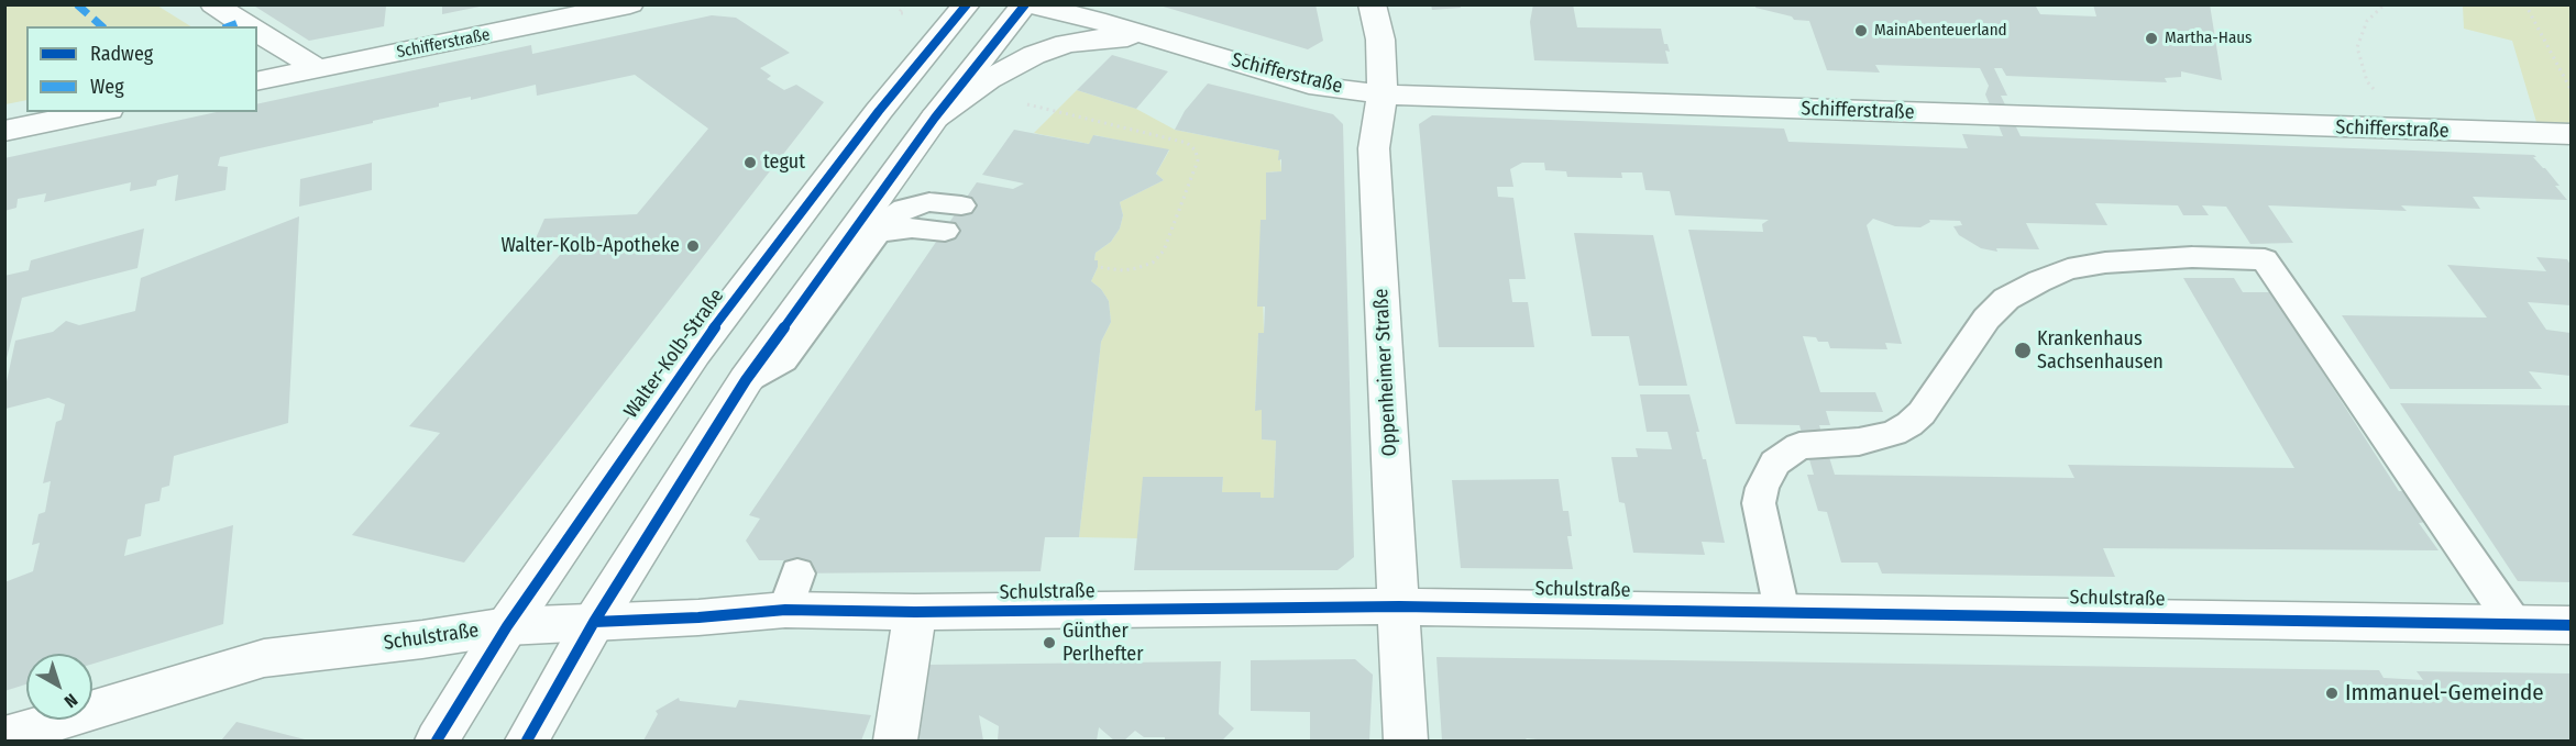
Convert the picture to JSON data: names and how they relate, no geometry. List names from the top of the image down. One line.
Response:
{"streets":{"street":["Schifferstraße","Walter-Kolb-Straße","Oppenheimer Straße","Schulstraße"]},"crossings":[["Schifferstraße","Oppenheimer Straße"],["Walter-Kolb-Straße","Schulstraße"],["Oppenheimer Straße","Schulstraße"]],"places":["MainAbenteuerland","Martha-Haus","tegut","Walter-Kolb-Apotheke","Krankenhaus Sachsenhausen","Günther Perlhefter","Immanuel-Gemeinde"],"legend":["Radweg","Weg"],"north":"bottom right"}
